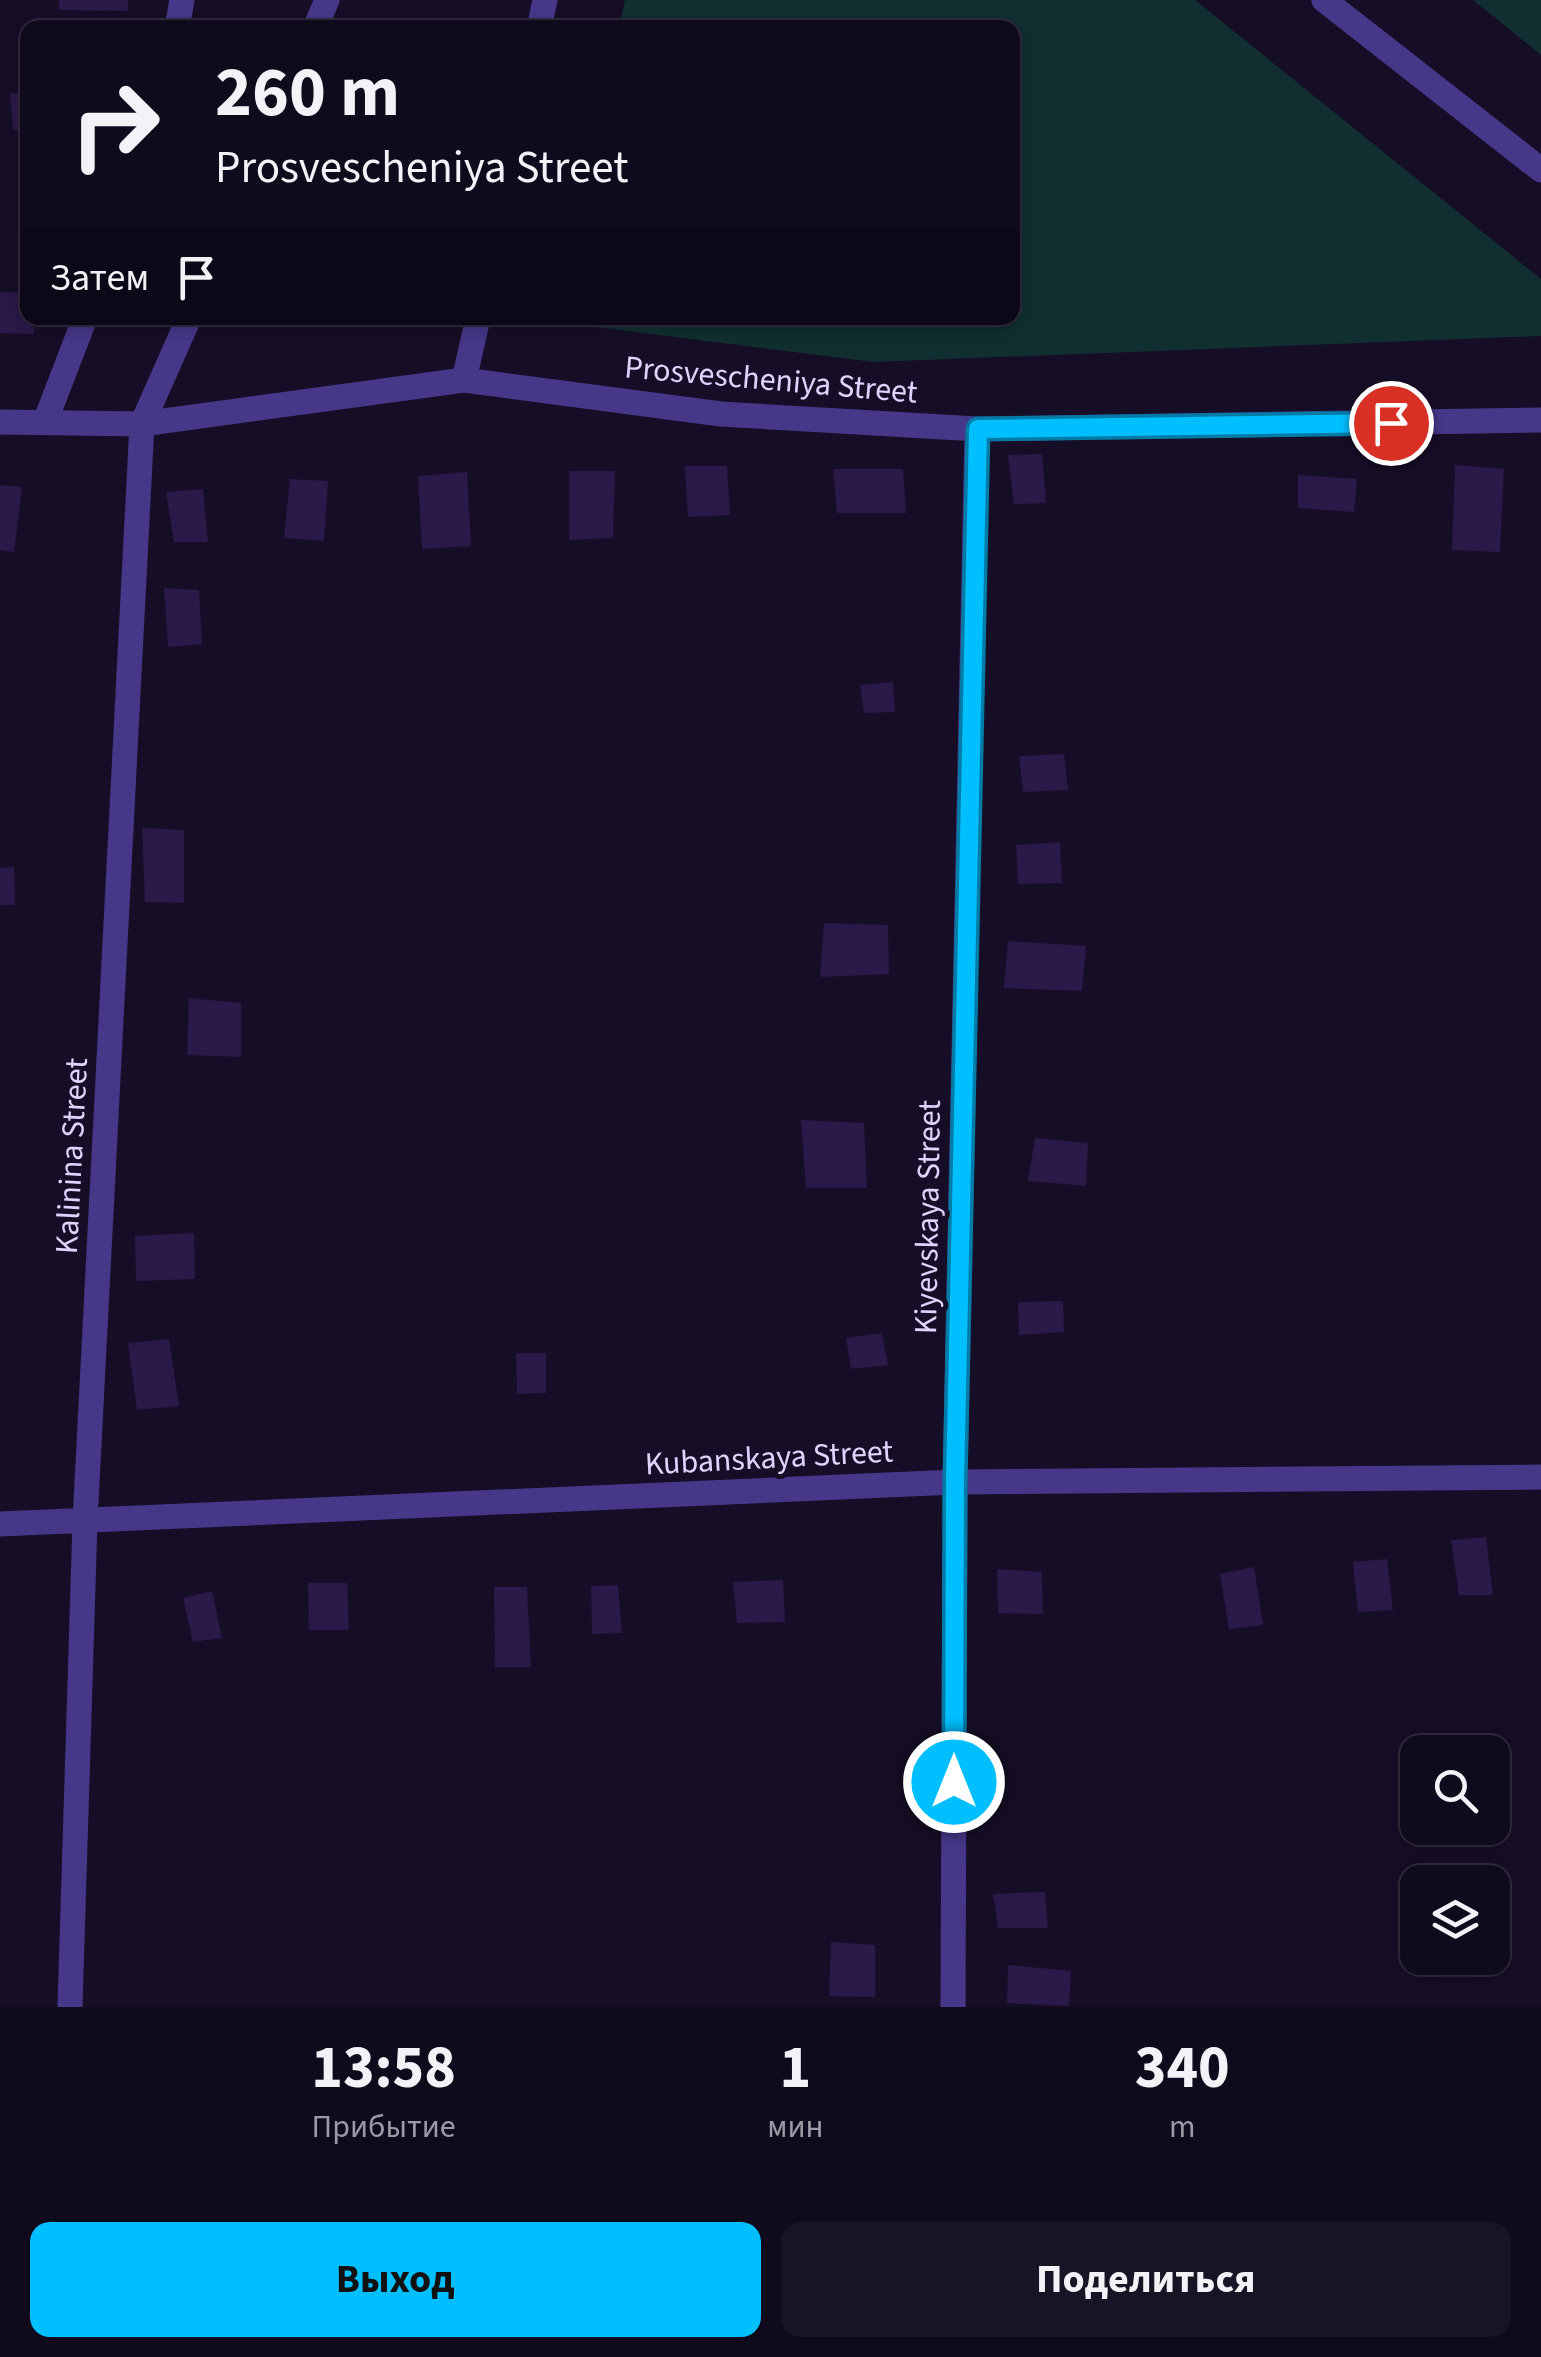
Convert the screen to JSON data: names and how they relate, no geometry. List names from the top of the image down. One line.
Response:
{"streets":{"street":["Prosvescheniya Street","Kalinina Street","Kiyevskaya Street","Kubanskaya Street"]},"crossings":[["Prosvescheniya Street","Kalinina Street"],["Prosvescheniya Street","Kiyevskaya Street"],["Kalinina Street","Kubanskaya Street"],["Kiyevskaya Street","Kubanskaya Street"]],"page":{"turn":["260 m","Prosvescheniya Street"],"then":"Затем","eta":["13:58","Прибытие","1","мин","340","m"],"buttons":["Выход","Поделиться"]}}
